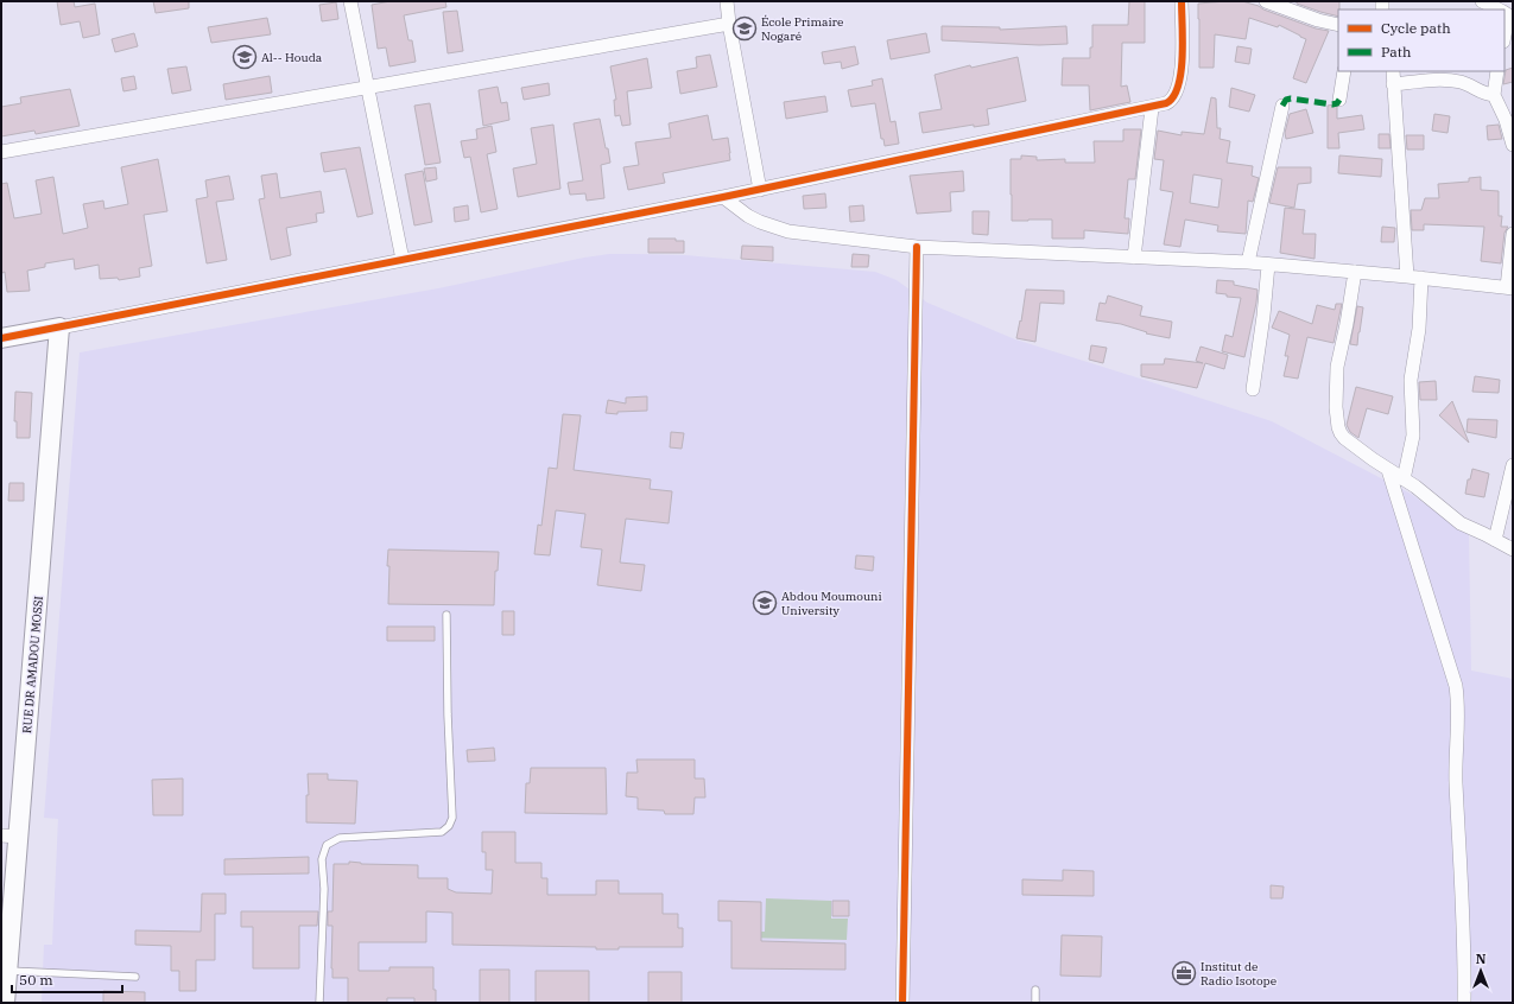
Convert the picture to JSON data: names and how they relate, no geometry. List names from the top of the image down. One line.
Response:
{"streets":{"street":["RUE DR AMADOU MOSSI"]},"places":{"school or university":["École Primaire Nogaré","Al-- Houda","Abdou Moumouni University"],"office":["Institut de Radio Isotope"]},"legend":["Cycle path","Path"],"scale_bar":"50 m","north":"top"}
